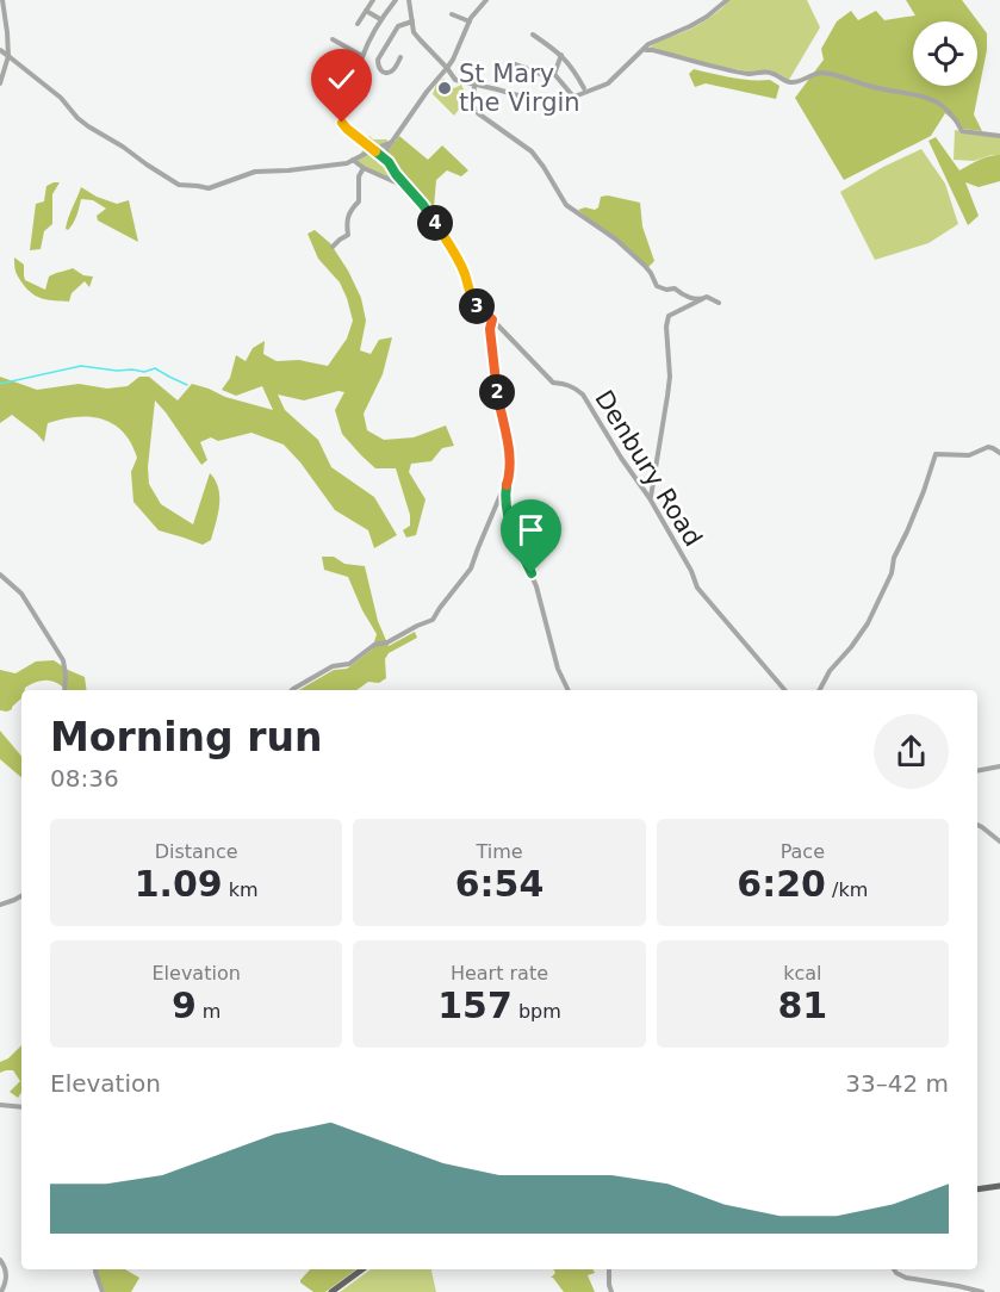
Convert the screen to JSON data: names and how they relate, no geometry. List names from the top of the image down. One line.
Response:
{"streets":{"street":["Denbury Road"]},"places":["St Mary the Virgin"],"page":{"pins":["4","3","2"],"heading":["Morning run","08:36"],"stats":[["Distance","1.09 km"],["Time","6:54"],["Pace","6:20 /km"],["Elevation","9 m"],["Heart rate","157 bpm"],["kcal","81"]],"chart":["Elevation","33–42 m"]}}
